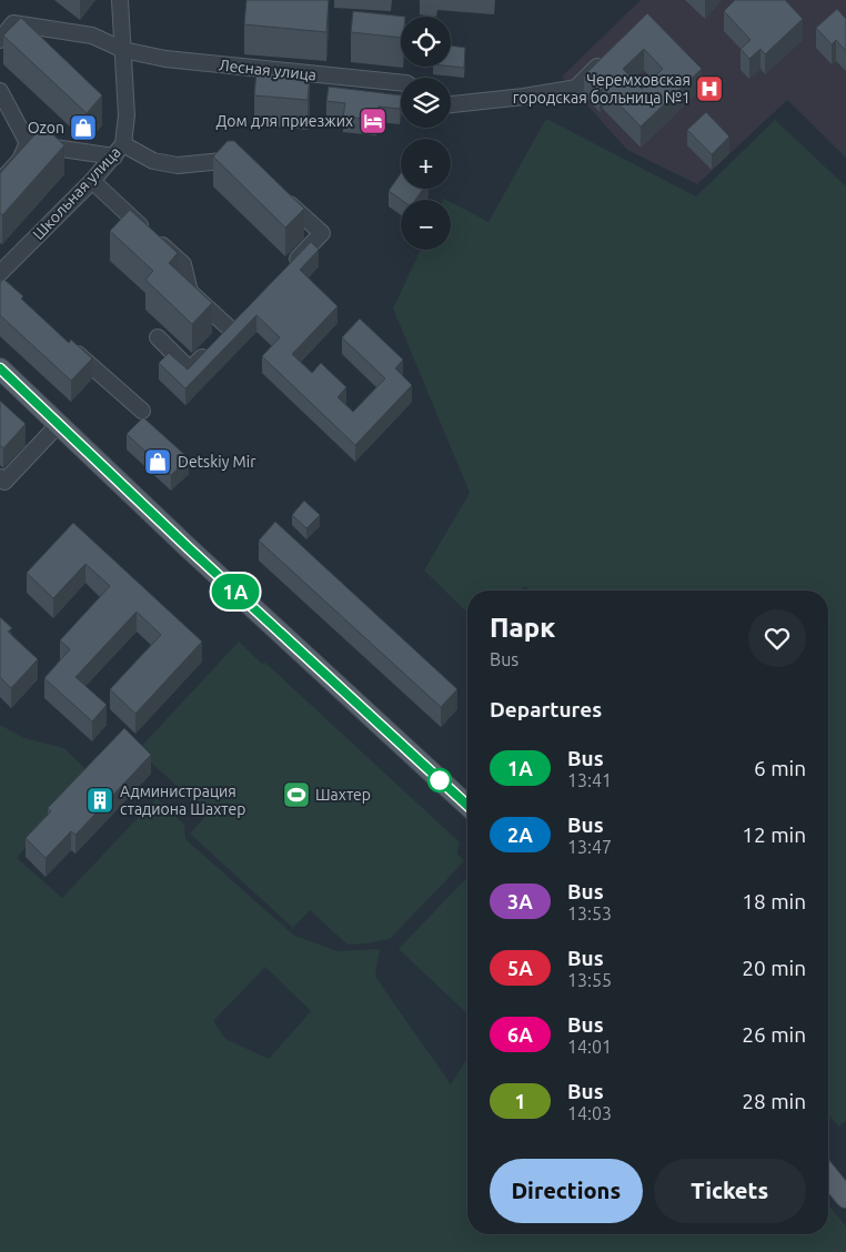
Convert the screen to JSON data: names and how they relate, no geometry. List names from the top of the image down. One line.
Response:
{"streets":{"street":["Лесная улица","Школьная улица"]},"crossings":[["Лесная улица","Школьная улица"]],"places":{"hospital":["Черемховская городская больница №1"],"hotel":["Дом для приезжих"],"shop":["Ozon","Detskiy Mir"],"sports":["Шахтер"],"building":["Администрация стадиона Шахтер"]},"lines":["bus line 1А"],"page":{"on_map":"1А","map_buttons":["+","−"],"heading":[["Парк","Bus"],"Departures"],"list":[{"mark":"1А","name":"Bus","note":"13:41","value":"6 min"},{"mark":"2А","name":"Bus","note":"13:47","value":"12 min"},{"mark":"3А","name":"Bus","note":"13:53","value":"18 min"},{"mark":"5А","name":"Bus","note":"13:55","value":"20 min"},{"mark":"6А","name":"Bus","note":"14:01","value":"26 min"},{"mark":"1","name":"Bus","note":"14:03","value":"28 min"}],"buttons":["Directions","Tickets"]}}
